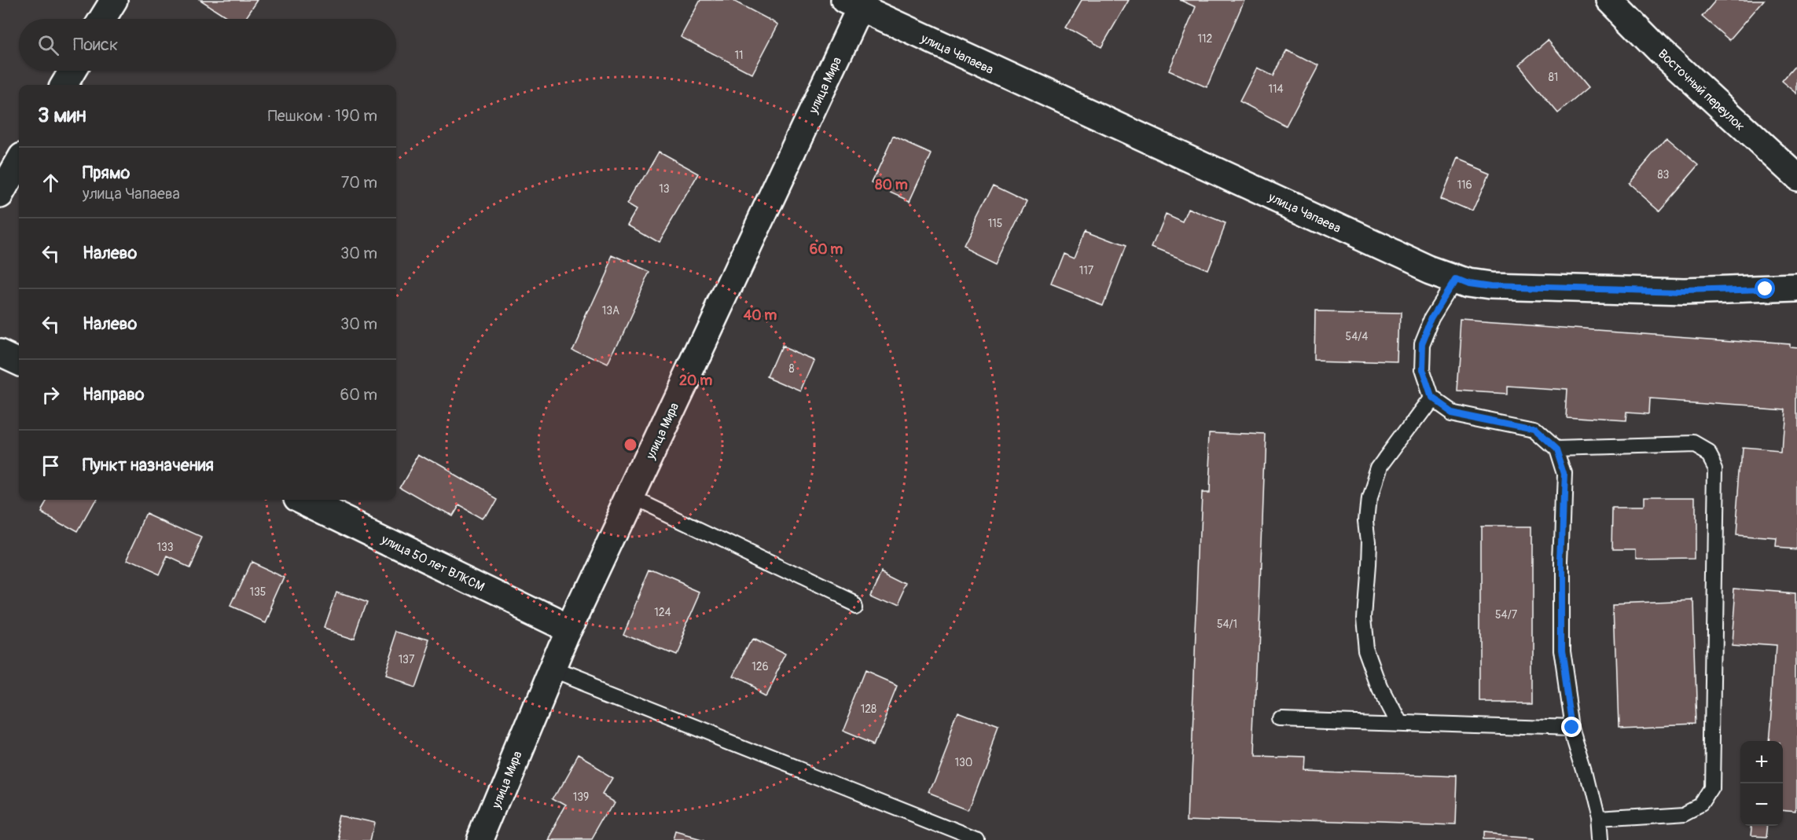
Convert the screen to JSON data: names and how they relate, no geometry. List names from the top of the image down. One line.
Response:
{"streets":{"street":["улица Чапаева","улица Мира","Восточный переулок","улица 50 лет ВЛКСМ"]},"crossings":[["улица Чапаева","улица Мира"],["улица Мира","улица 50 лет ВЛКСМ"]],"house_numbers":["112","11","81","114","83","116","13","115","117","13А","54/4","8","133","135","124","54/7","54/1","137","126","128","130","139"],"page":{"search":"Поиск","heading":["3 мин","Пешком · 190 m"],"list":[["Прямо","улица Чапаева","70 m"],["Налево","30 m"],["Налево","30 m"],["Направо","60 m"],"Пункт назначения"],"map_buttons":["+","−"]},"rings":["80 m","60 m","40 m","20 m"]}
